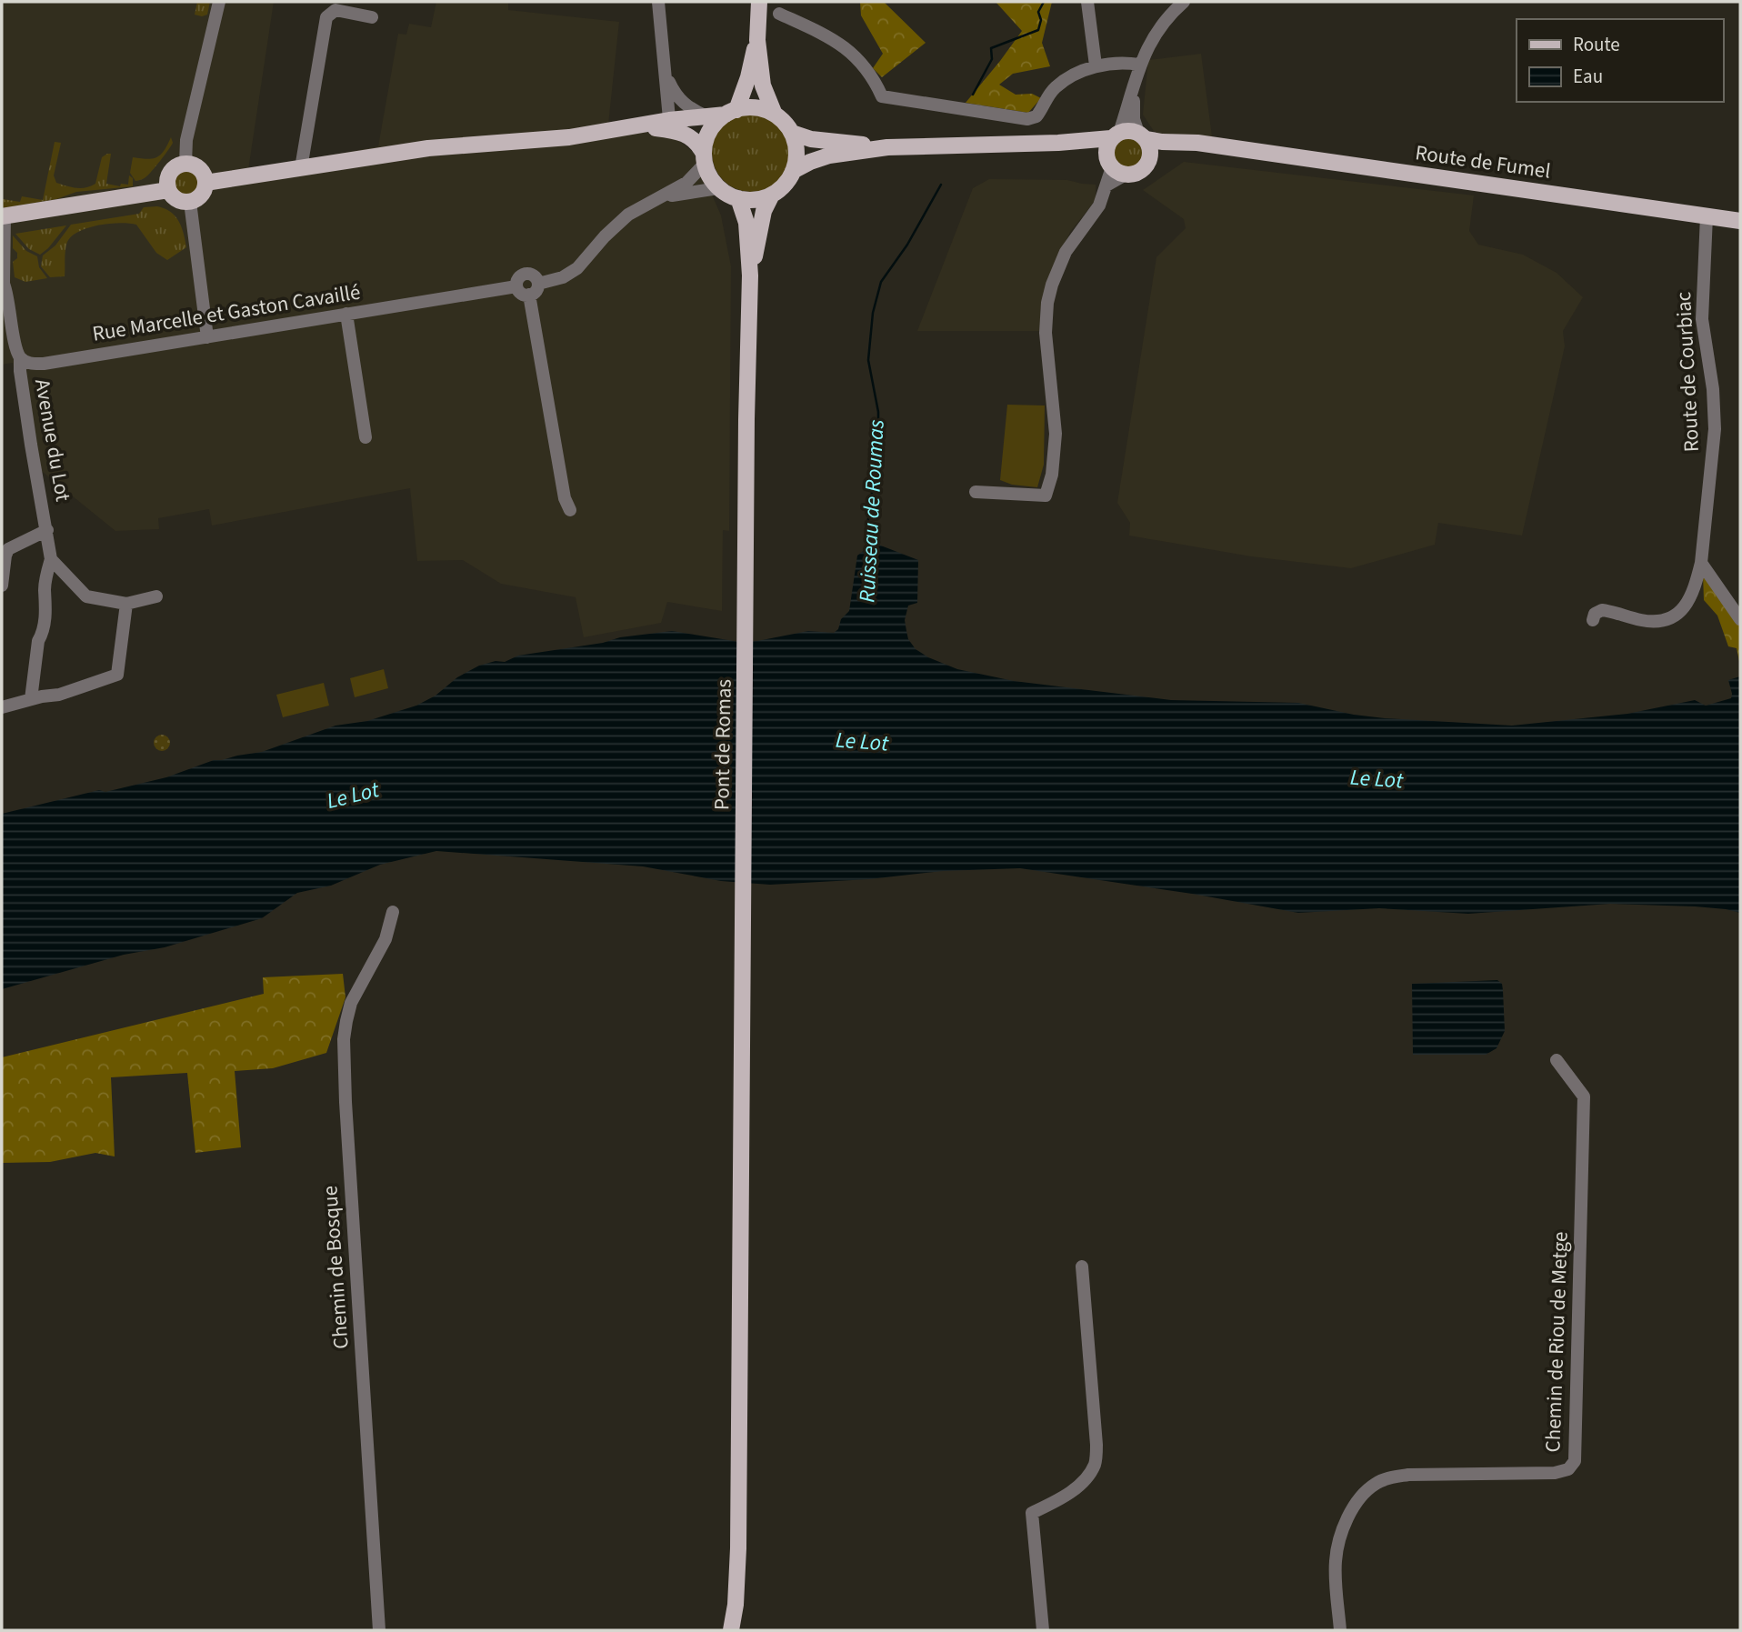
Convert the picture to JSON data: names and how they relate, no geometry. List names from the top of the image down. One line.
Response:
{"streets":{"main road":["Route de Fumel","Pont de Romas"],"street":["Rue Marcelle et Gaston Cavaillé","Route de Courbiac","Avenue du Lot","Chemin de Bosque","Chemin de Riou de Metge"]},"crossings":[["Route de Fumel","Route de Courbiac"],["Rue Marcelle et Gaston Cavaillé","Avenue du Lot"]],"water":["Ruisseau de Roumas","Le Lot"],"legend":["Route","Eau"]}
